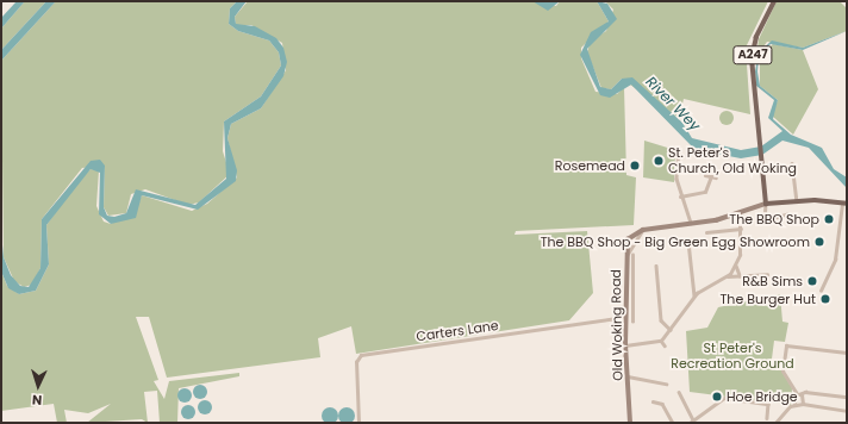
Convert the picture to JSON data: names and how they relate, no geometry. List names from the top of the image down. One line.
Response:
{"streets":{"main road":["A247","Old Woking Road"],"street":["Carters Lane"]},"crossings":[["Old Woking Road","Carters Lane"]],"water":["River Wey"],"parks":["St Peter's Recreation Ground"],"places":["St. Peter's Church, Old Woking","Rosemead","The BBQ Shop","The BBQ Shop - Big Green Egg Showroom","R&B Sims","The Burger Hut","Hoe Bridge"],"north":"bottom"}
